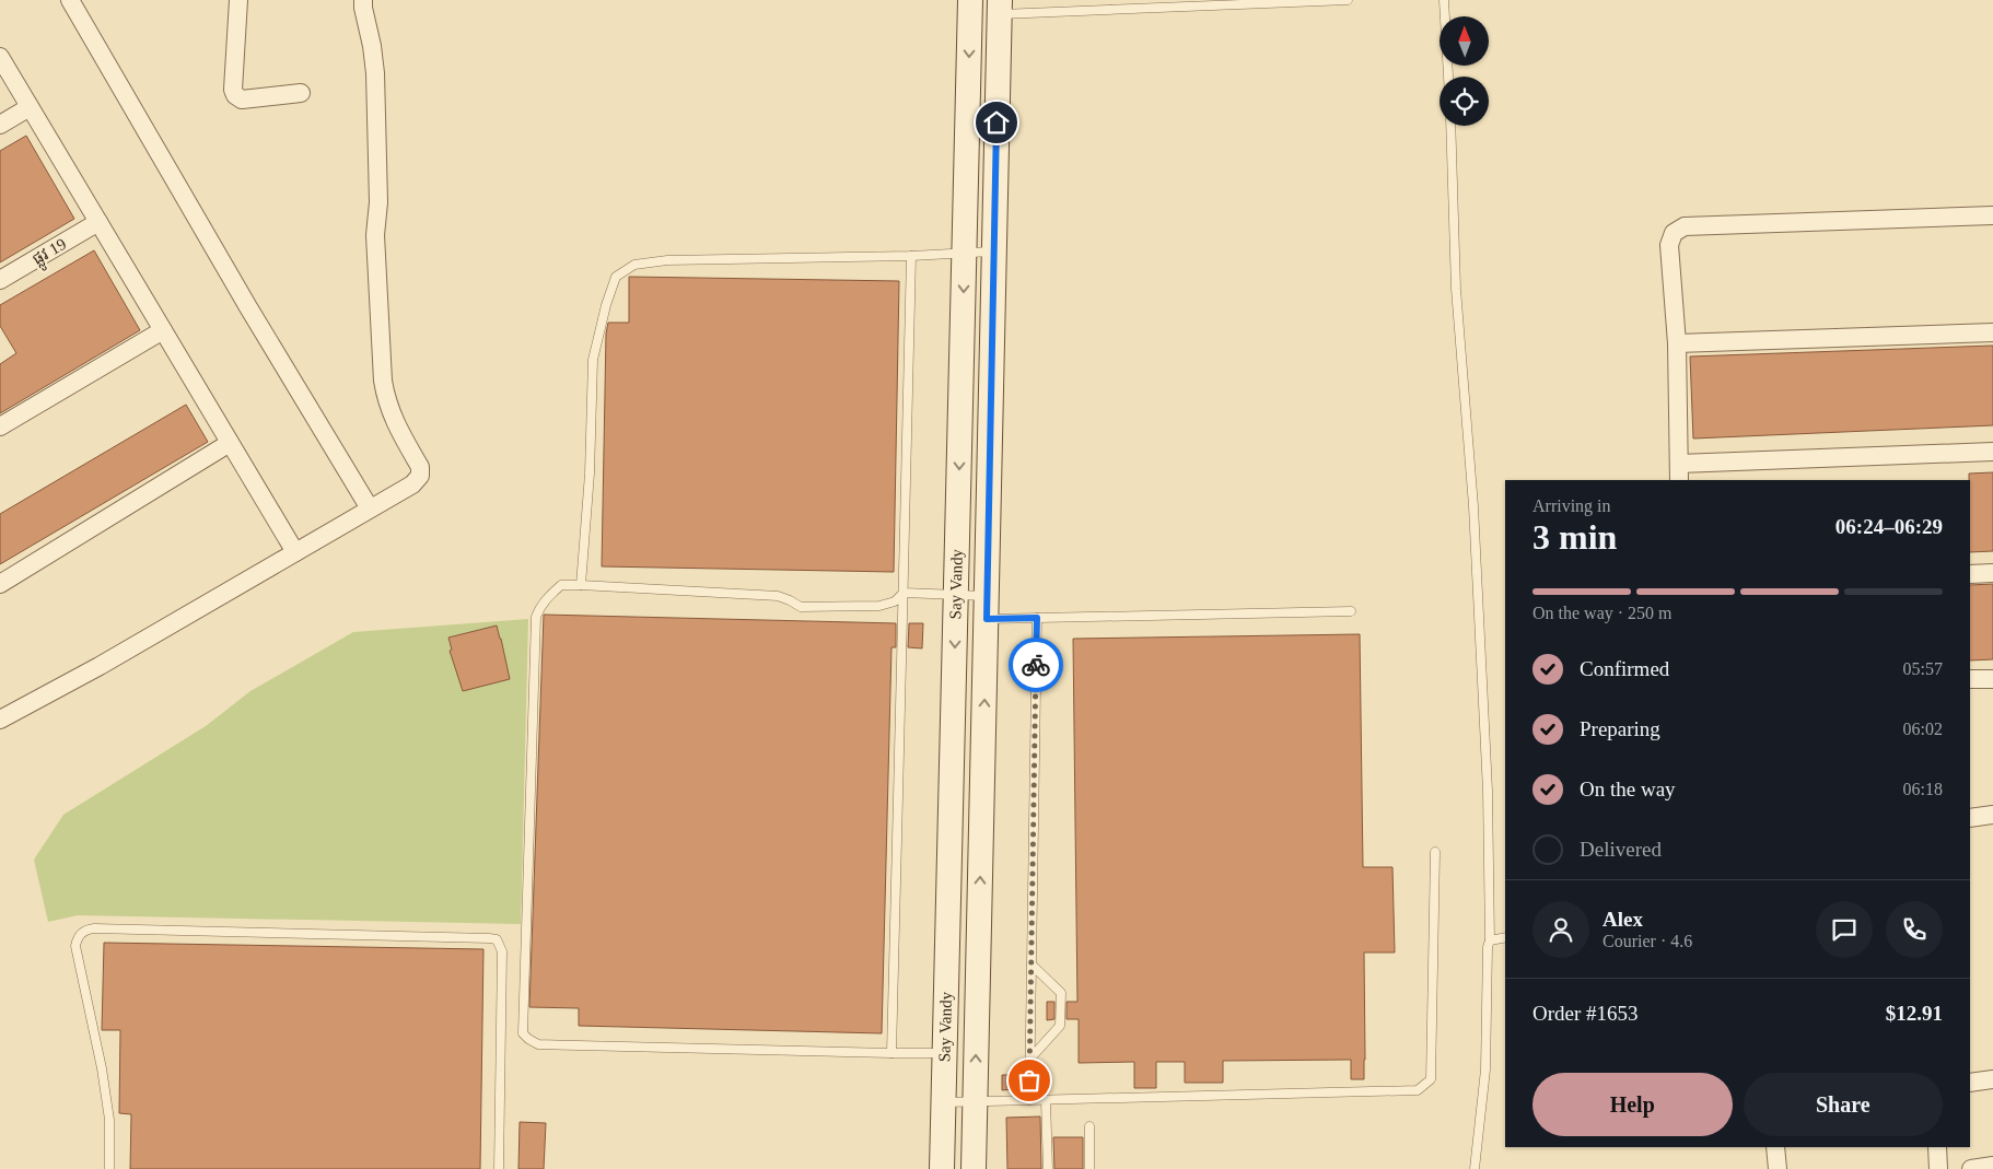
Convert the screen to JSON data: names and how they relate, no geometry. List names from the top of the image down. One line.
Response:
{"streets":{"street":["ផ្លូវ 19","Say Vandy"]},"north":"top","page":{"heading":["3 min","Arriving in","06:24–06:29"],"panel":["Alex","Courier · 4.6","Order #1653","$12.91"],"bar":"On the way · 250 m","list":[["Confirmed","05:57"],["Preparing","06:02"],["On the way","06:18"],"Delivered"],"buttons":["Help","Share"]}}
